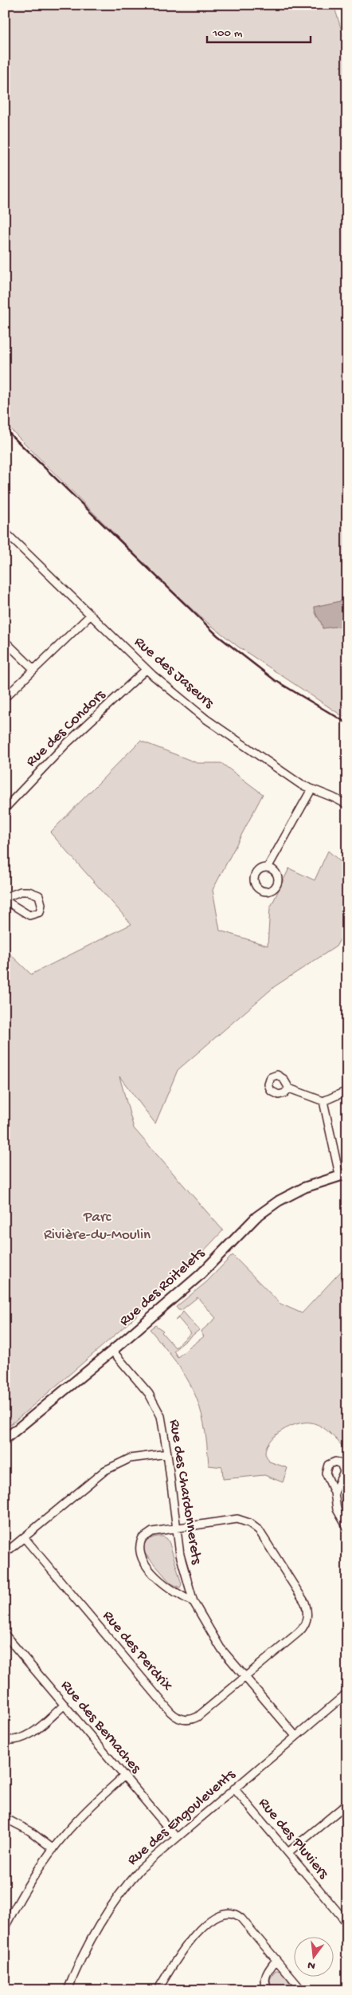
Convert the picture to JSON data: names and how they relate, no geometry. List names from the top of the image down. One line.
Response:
{"streets":{"street":["Rue des Jaseurs","Rue des Condors","Rue des Roitelets","Rue des Chardonnerets","Rue des Perdrix","Rue des Bernaches","Rue des Engoulevents","Rue des Pluviers"]},"crossings":[["Rue des Jaseurs","Rue des Condors"],["Rue des Roitelets","Rue des Chardonnerets"],["Rue des Chardonnerets","Rue des Perdrix"],["Rue des Chardonnerets","Rue des Engoulevents"],["Rue des Bernaches","Rue des Engoulevents"],["Rue des Engoulevents","Rue des Pluviers"]],"parks":["Parc Rivière-du-Moulin"],"scale_bar":"100 m","north":"bottom"}
